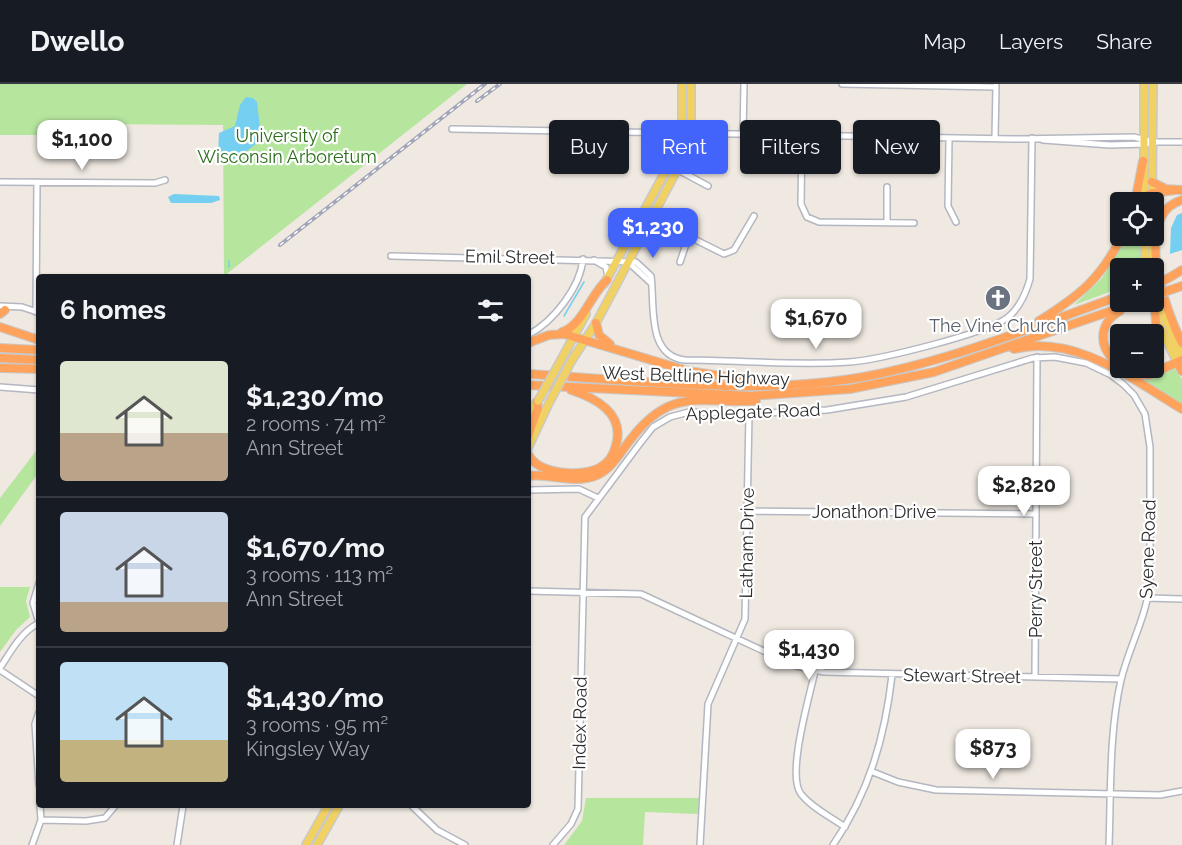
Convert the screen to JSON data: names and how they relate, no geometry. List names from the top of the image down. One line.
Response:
{"streets":{"highway":["West Beltline Highway"],"street":["Emil Street","Applegate Road","Jonathon Drive","Latham Drive","Syene Road","Perry Street","Stewart Street","Index Road"]},"crossings":[["Applegate Road","Latham Drive"],["Applegate Road","Syene Road"],["Applegate Road","Perry Street"],["Applegate Road","Stewart Street"],["Applegate Road","Index Road"],["Jonathon Drive","Latham Drive"],["Jonathon Drive","Perry Street"],["Latham Drive","Stewart Street"],["Syene Road","Perry Street"],["Syene Road","Stewart Street"],["Perry Street","Stewart Street"],["Stewart Street","Index Road"]],"parks":["University of Wisconsin Arboretum"],"places":{"church":["The Vine Church"]},"page":{"header":"Dwello","nav":["Map","Layers","Share"],"price":["$1,100","$1,230","$1,670","$2,820","$1,430","$873"],"chip":["Buy","Rent","Filters","New"],"map_buttons":["+","−"],"heading":"6 homes","list":[{"name":"$1,230/mo","note":"2 rooms · 74 m² · Ann Street"},{"name":"$1,670/mo","note":"3 rooms · 113 m² · Ann Street"},{"name":"$1,430/mo","note":"3 rooms · 95 m² · Kingsley Way"}]}}
